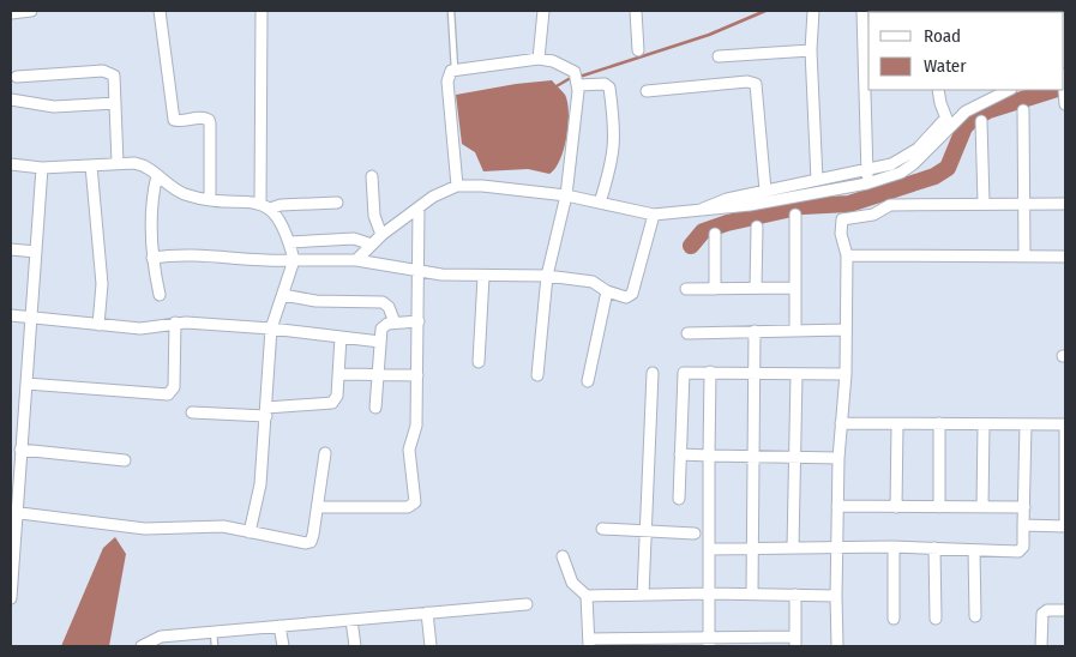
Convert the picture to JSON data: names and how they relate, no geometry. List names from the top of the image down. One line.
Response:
{"legend":["Road","Water"]}
